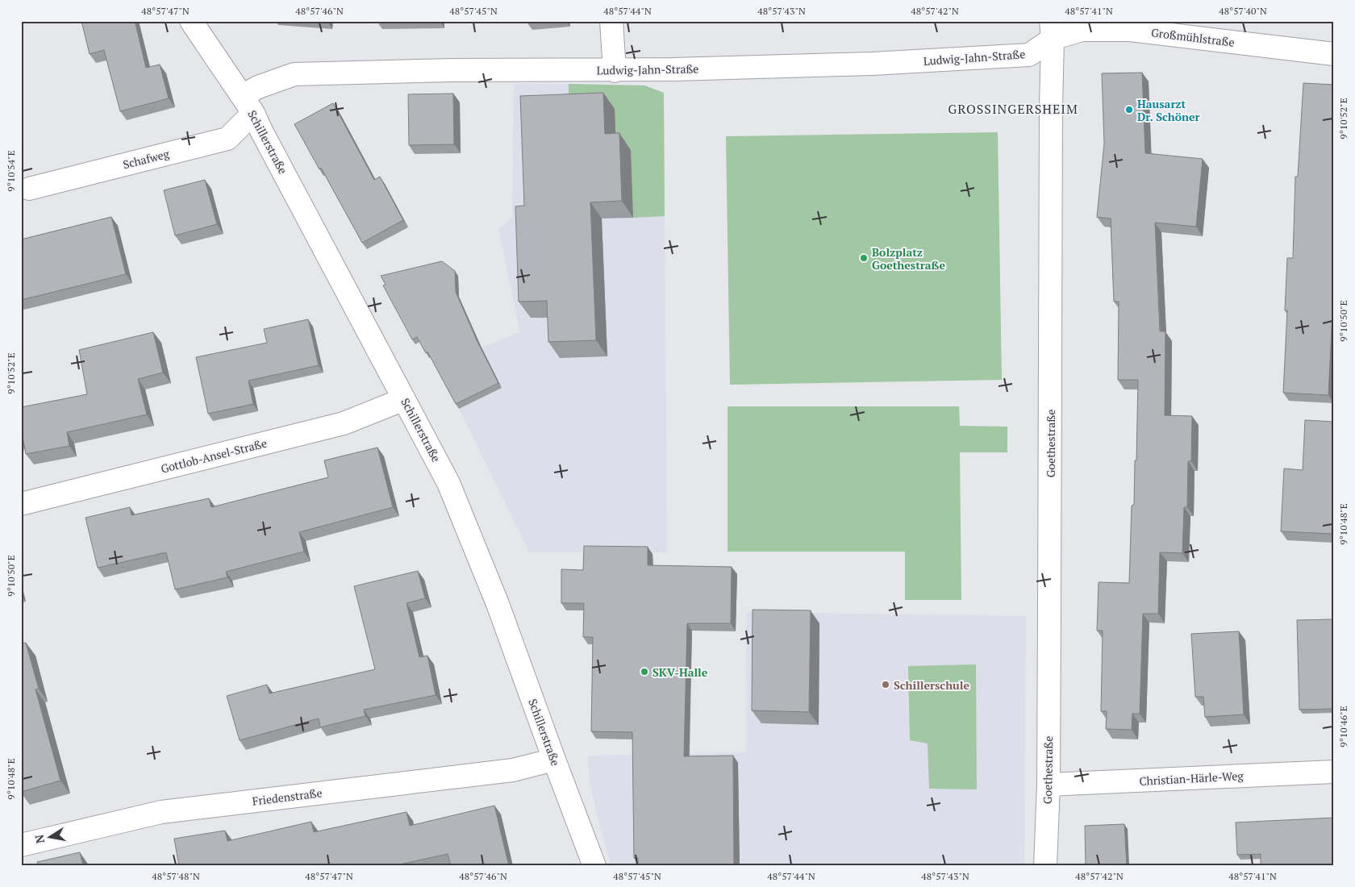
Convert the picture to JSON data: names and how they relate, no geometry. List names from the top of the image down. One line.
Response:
{"streets":{"street":["Großmühlstraße","Ludwig-Jahn-Straße","Schillerstraße","Schafweg","Goethestraße","Gottlob-Ansel-Straße","Christian-Härle-Weg","Friedenstraße"]},"crossings":[["Großmühlstraße","Ludwig-Jahn-Straße"],["Großmühlstraße","Goethestraße"],["Ludwig-Jahn-Straße","Schillerstraße"],["Ludwig-Jahn-Straße","Schafweg"],["Ludwig-Jahn-Straße","Goethestraße"],["Schillerstraße","Schafweg"],["Schillerstraße","Gottlob-Ansel-Straße"],["Schillerstraße","Friedenstraße"],["Goethestraße","Christian-Härle-Weg"]],"districts":["GROSSINGERSHEIM"],"places":["Hausarzt Dr. Schöner","Bolzplatz Goethestraße","SKV-Halle","Schillerschule"],"north":"left","coordinates":["48°57'47\"N","48°57'46\"N","48°57'45\"N","48°57'44\"N","48°57'43\"N","48°57'42\"N","48°57'41\"N","48°57'40\"N","9°10'52\"E","9°10'54\"E","9°10'50\"E","9°10'48\"E","9°10'46\"E","48°57'48\"N"]}
